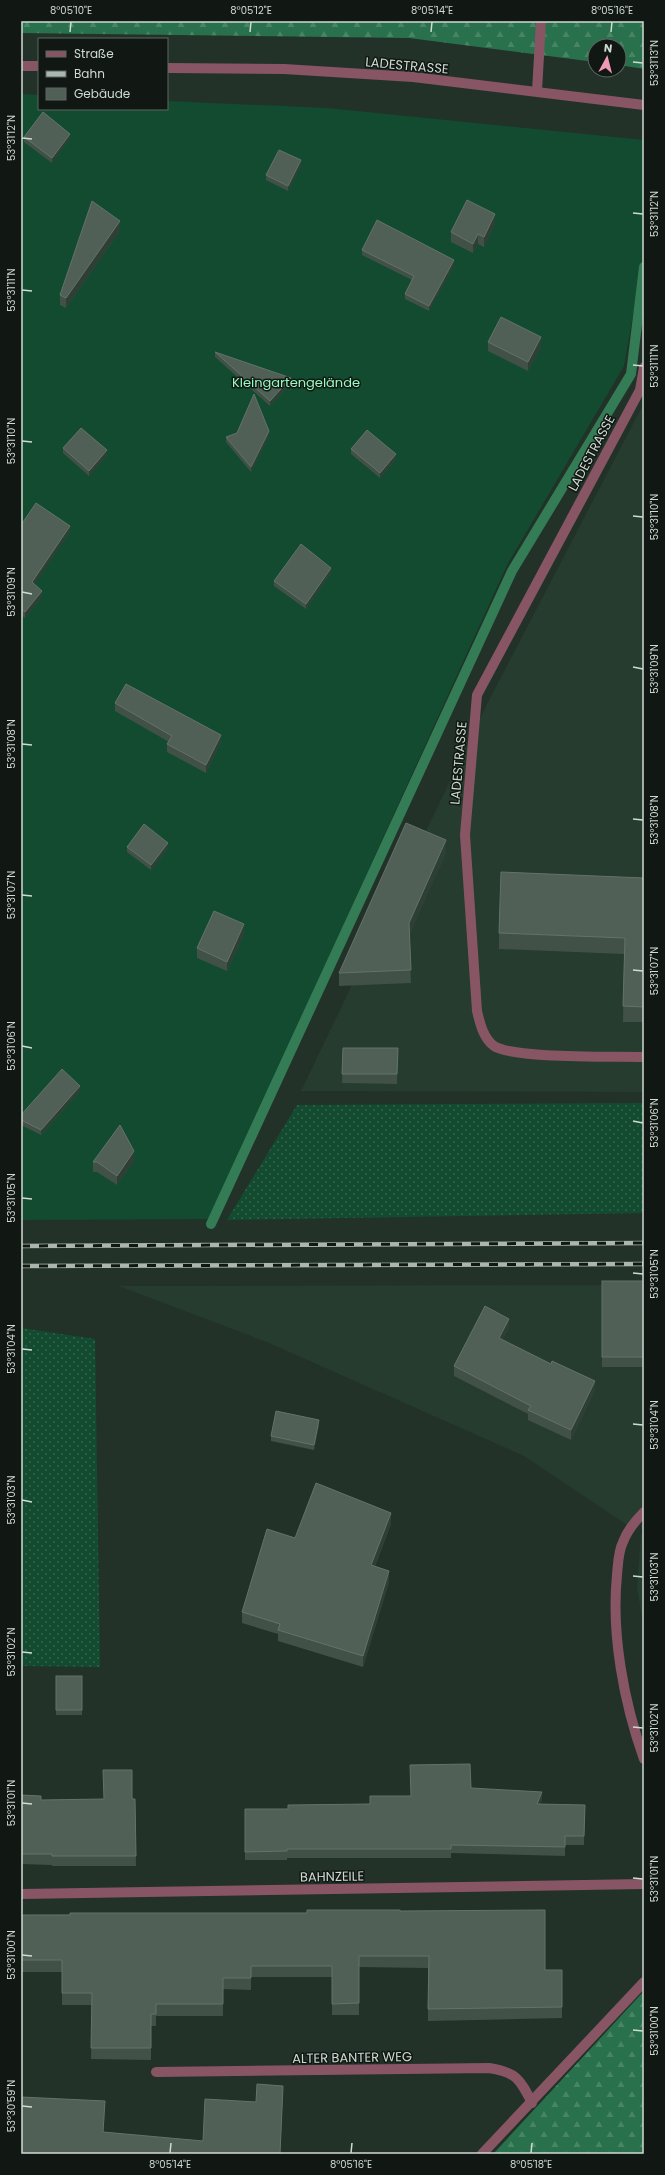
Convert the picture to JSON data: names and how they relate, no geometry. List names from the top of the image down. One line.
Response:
{"streets":{"street":["LADESTRASSE","BAHNZEILE","ALTER BANTER WEG"]},"parks":["Kleingartengelände"],"legend":["Straße","Bahn","Gebäude"],"north":"top","coordinates":["8°05'10\"E","8°05'12\"E","8°05'14\"E","8°05'16\"E","53°31'13\"N","53°31'12\"N","53°31'11\"N","53°31'10\"N","53°31'09\"N","53°31'08\"N","53°31'07\"N","53°31'06\"N","53°31'05\"N","53°31'04\"N","53°31'03\"N","53°31'02\"N","53°31'01\"N","53°31'00\"N","53°30'59\"N","8°05'18\"E"]}
